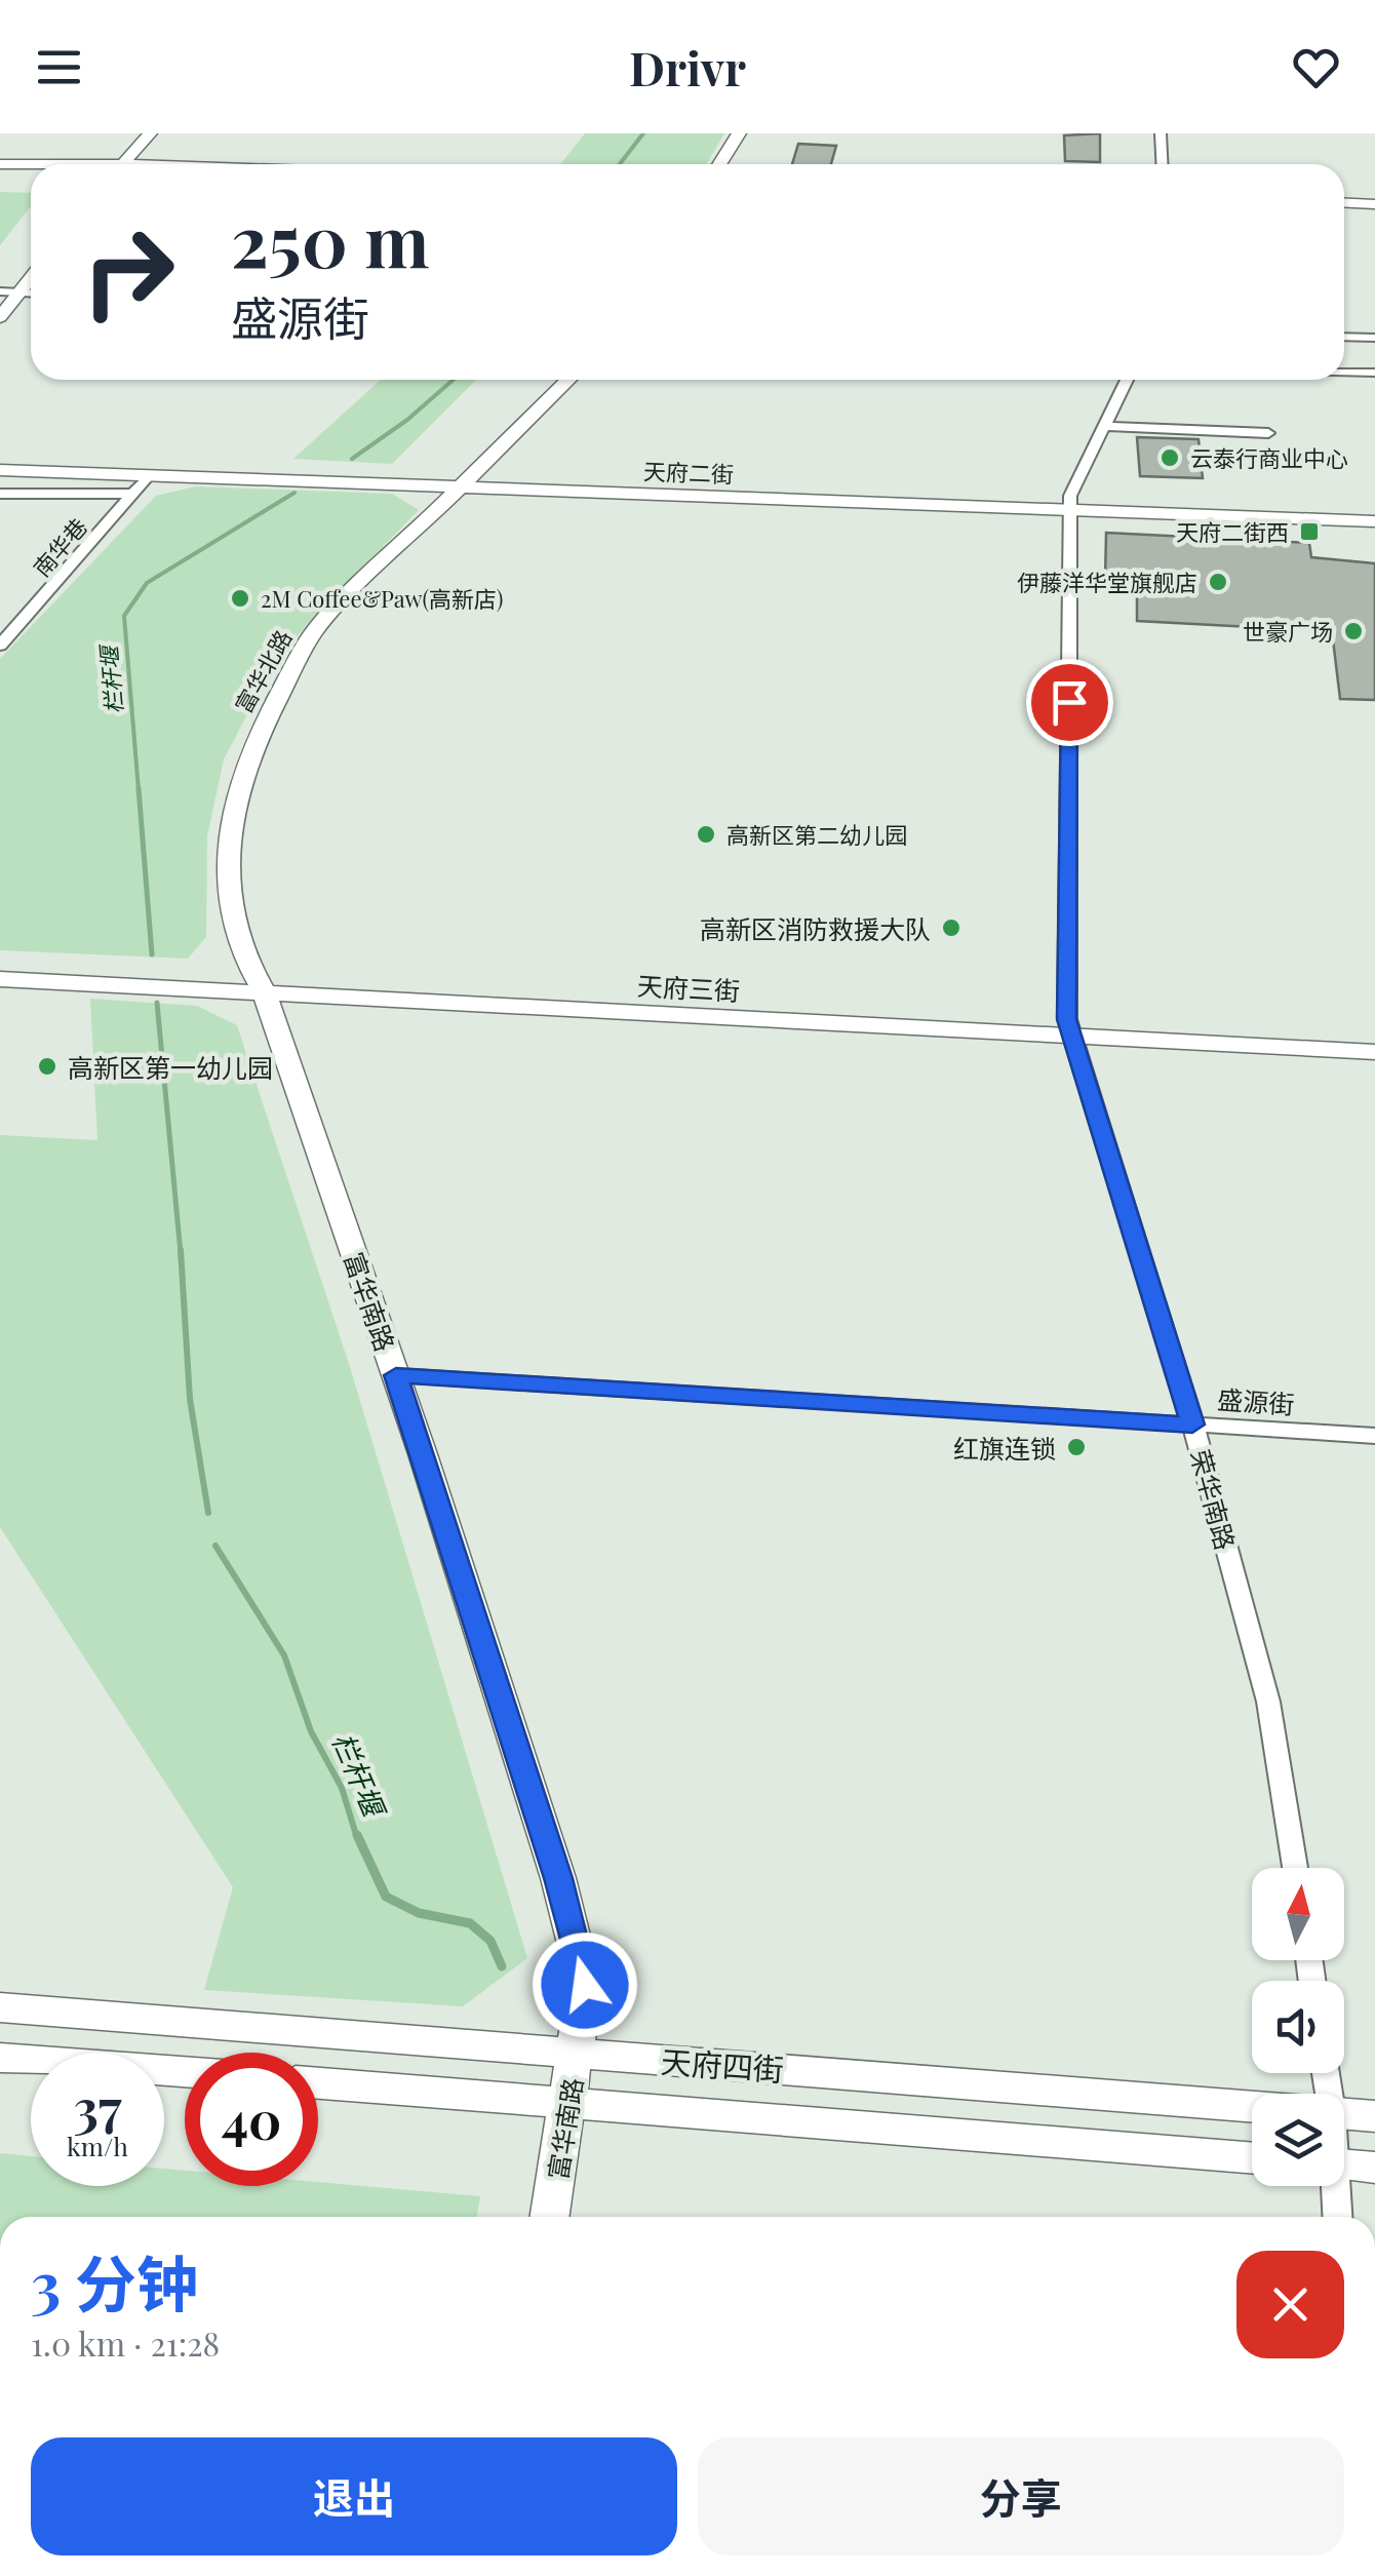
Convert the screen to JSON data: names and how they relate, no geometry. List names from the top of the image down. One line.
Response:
{"streets":{"street":["天府二街","南华巷","富华北路","天府三街","富华南路","盛源街","荣华南路","天府四街"]},"crossings":[["天府二街","南华巷"],["天府二街","富华北路"],["天府二街","荣华南路"],["富华北路","天府三街"],["富华北路","富华南路"],["天府三街","富华南路"],["天府三街","荣华南路"],["富华南路","盛源街"],["富华南路","天府四街"],["盛源街","荣华南路"]],"water":["栏杆堰"],"places":{"other":["云泰行商业中心","伊藤洋华堂旗舰店","2M Coffee&Paw(高新店)","世豪广场","高新区第二幼儿园","高新区消防救援大队","高新区第一幼儿园","红旗连锁"],"transit":["天府二街西"]},"north":"top","page":{"header":"Drivr","turn":["250 m","盛源街"],"speed":"37 km/h","limit":"40","heading":["3 分钟","1.0 km · 21:28"],"buttons":["退出","分享"]}}
